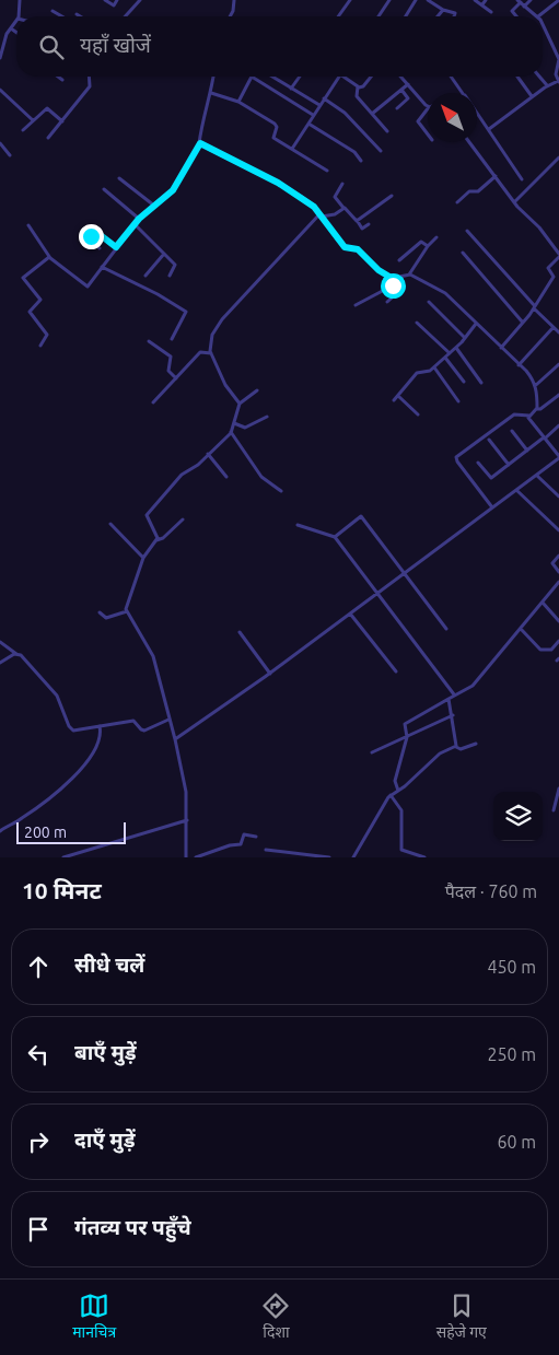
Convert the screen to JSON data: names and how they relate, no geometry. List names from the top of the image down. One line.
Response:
{"scale_bar":"200 m","north":"top left","page":{"search":"यहाँ खोजें","scale":"200 m","heading":["10 मिनट","पैदल · 760 m"],"list":[["सीधे चलें","450 m"],["बाएँ मुड़ें","250 m"],["दाएँ मुड़ें","60 m"],"गंतव्य पर पहुँचे"],"nav":["मानचित्र","दिशा","सहेजे गए"]}}
